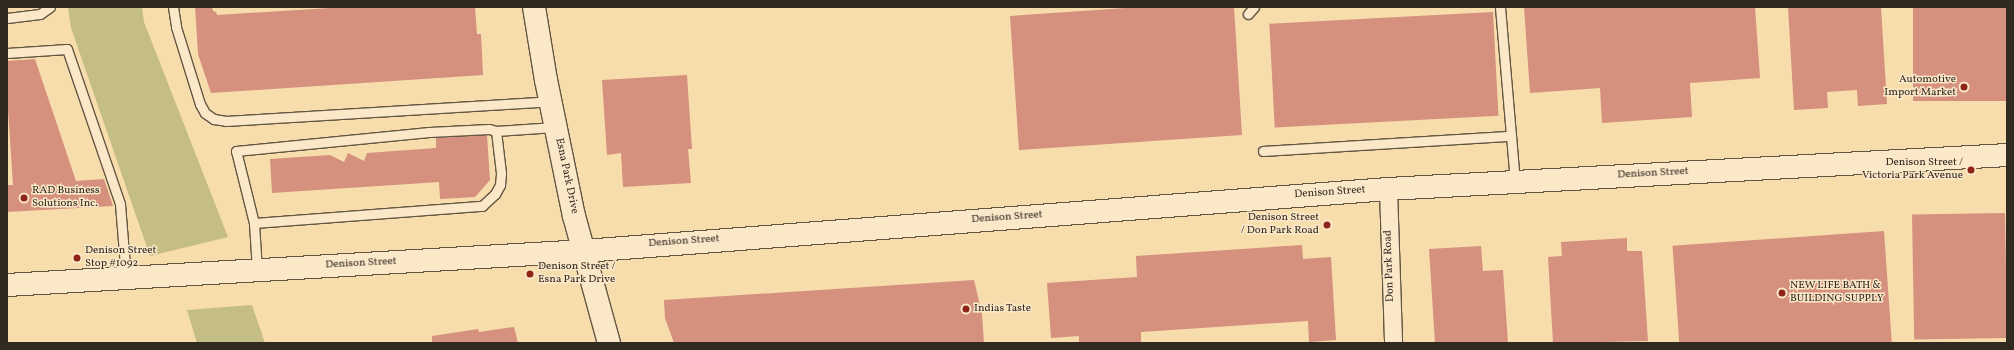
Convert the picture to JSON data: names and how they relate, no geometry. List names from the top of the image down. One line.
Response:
{"streets":{"street":["Denison Street","Esna Park Drive","Don Park Road"]},"crossings":[["Denison Street","Esna Park Drive"],["Denison Street","Don Park Road"]],"places":["Automotive Import Market","Denison Street / Victoria Park Avenue","RAD Business Solutions Inc.","Denison Street / Don Park Road","Denison Street Stop #1092","Denison Street / Esna Park Drive","NEW LIFE BATH & BUILDING SUPPLY","Indias Taste"]}
